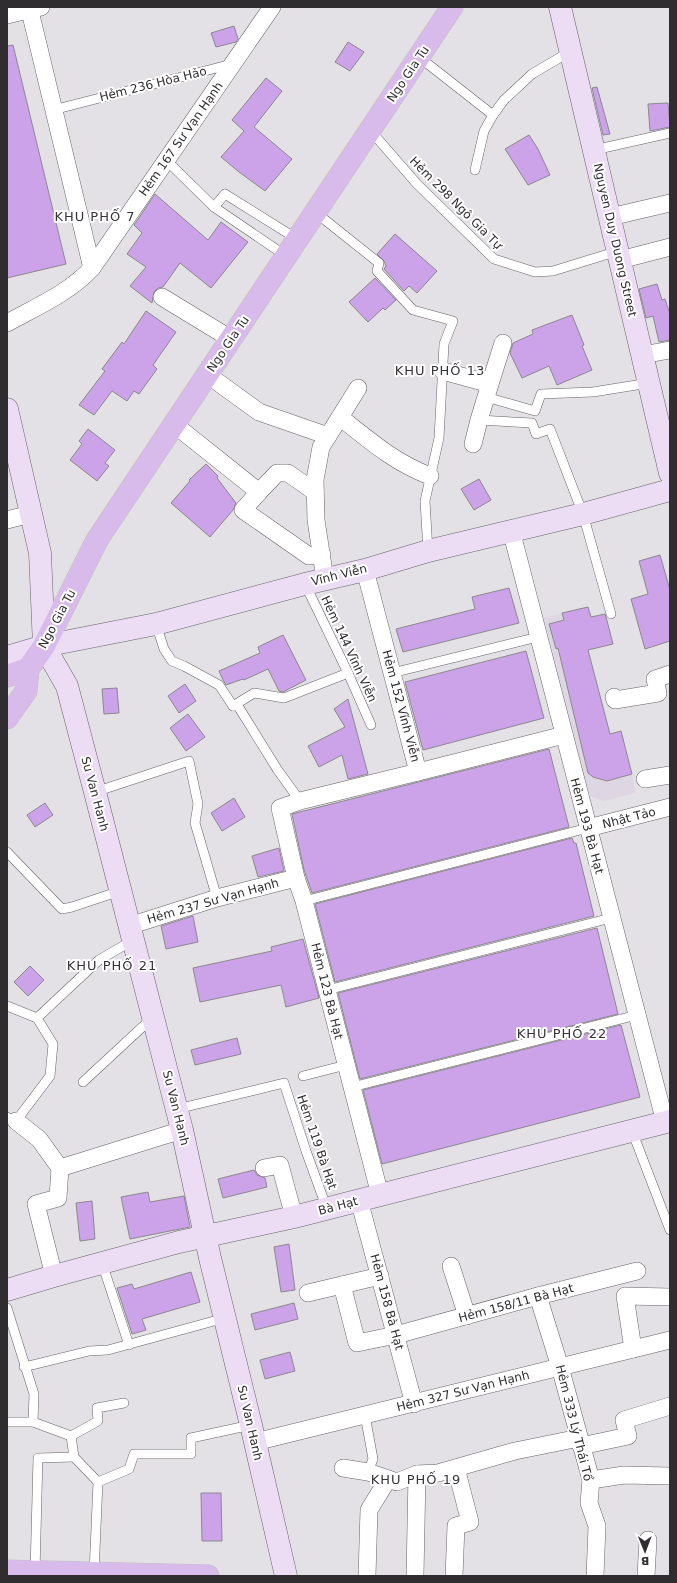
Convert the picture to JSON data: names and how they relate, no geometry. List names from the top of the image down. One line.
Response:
{"streets":{"main road":["Ngo Gia Tu"],"street":["Hẻm 167 Sư Vạn Hạnh","Nguyen Duy Duong Street","Vĩnh Viễn","Hẻm 152 Vĩnh Viễn","Su Van Hanh","Nhật Tảo","Hẻm 193 Bà Hạt","Hẻm 237 Sư Vạn Hạnh","Hẻm 123 Bà Hạt","Bà Hạt","Hẻm 158 Bà Hạt","Hẻm 158/11 Bà Hạt","Hẻm 327 Sư Vạn Hạnh","Hẻm 333 Lý Thái Tổ"],"lane":["Hẻm 236 Hòa Hảo","Hẻm 298 Ngô Gia Tự","Hẻm 144 Vĩnh Viễn","Hẻm 119 Bà Hạt"]},"crossings":[["Ngo Gia Tu","Hẻm 298 Ngô Gia Tự"],["Ngo Gia Tu","Vĩnh Viễn"],["Ngo Gia Tu","Su Van Hanh"],["Hẻm 236 Hòa Hảo","Hẻm 167 Sư Vạn Hạnh"],["Hẻm 298 Ngô Gia Tự","Nguyen Duy Duong Street"],["Vĩnh Viễn","Hẻm 144 Vĩnh Viễn"],["Vĩnh Viễn","Hẻm 152 Vĩnh Viễn"],["Vĩnh Viễn","Su Van Hanh"],["Vĩnh Viễn","Hẻm 193 Bà Hạt"],["Hẻm 152 Vĩnh Viễn","Hẻm 123 Bà Hạt"],["Su Van Hanh","Hẻm 237 Sư Vạn Hạnh"],["Su Van Hanh","Hẻm 119 Bà Hạt"],["Su Van Hanh","Bà Hạt"],["Su Van Hanh","Hẻm 327 Sư Vạn Hạnh"],["Nhật Tảo","Hẻm 193 Bà Hạt"],["Hẻm 193 Bà Hạt","Bà Hạt"],["Hẻm 237 Sư Vạn Hạnh","Hẻm 123 Bà Hạt"],["Hẻm 123 Bà Hạt","Bà Hạt"],["Hẻm 119 Bà Hạt","Bà Hạt"],["Bà Hạt","Hẻm 158 Bà Hạt"],["Hẻm 158 Bà Hạt","Hẻm 158/11 Bà Hạt"],["Hẻm 158 Bà Hạt","Hẻm 327 Sư Vạn Hạnh"],["Hẻm 158/11 Bà Hạt","Hẻm 333 Lý Thái Tổ"],["Hẻm 327 Sư Vạn Hạnh","Hẻm 333 Lý Thái Tổ"]],"districts":["KHU PHỐ 7","KHU PHỐ 13","KHU PHỐ 21","KHU PHỐ 22","KHU PHỐ 19"],"north":"bottom"}
